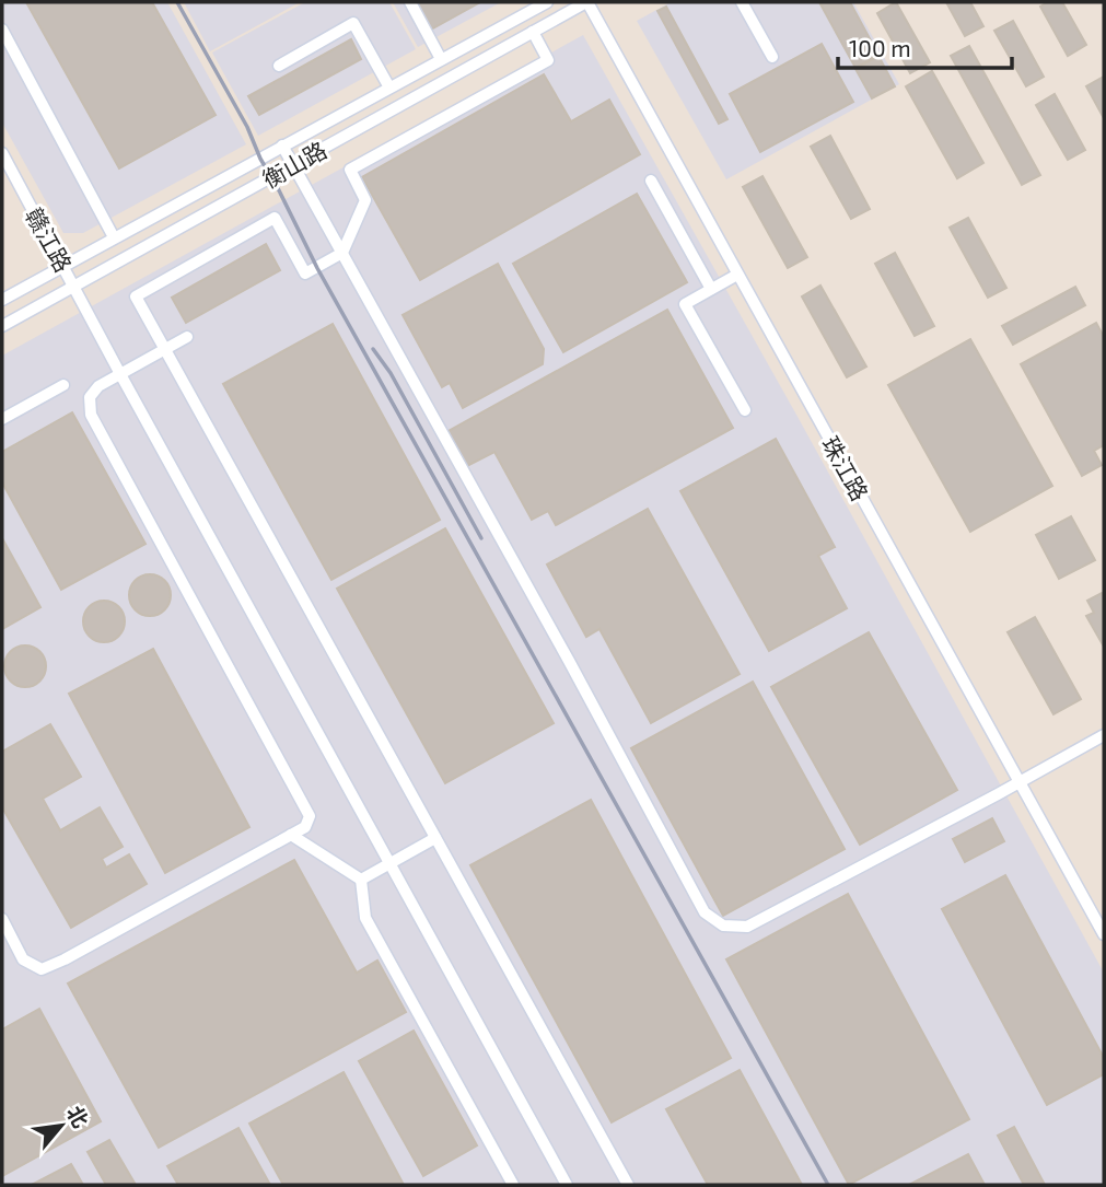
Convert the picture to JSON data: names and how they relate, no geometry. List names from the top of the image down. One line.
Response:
{"streets":{"street":["衡山路","赣江路","珠江路"]},"crossings":[["衡山路","赣江路"],["衡山路","珠江路"]],"scale_bar":"100 m","north":"top right"}
